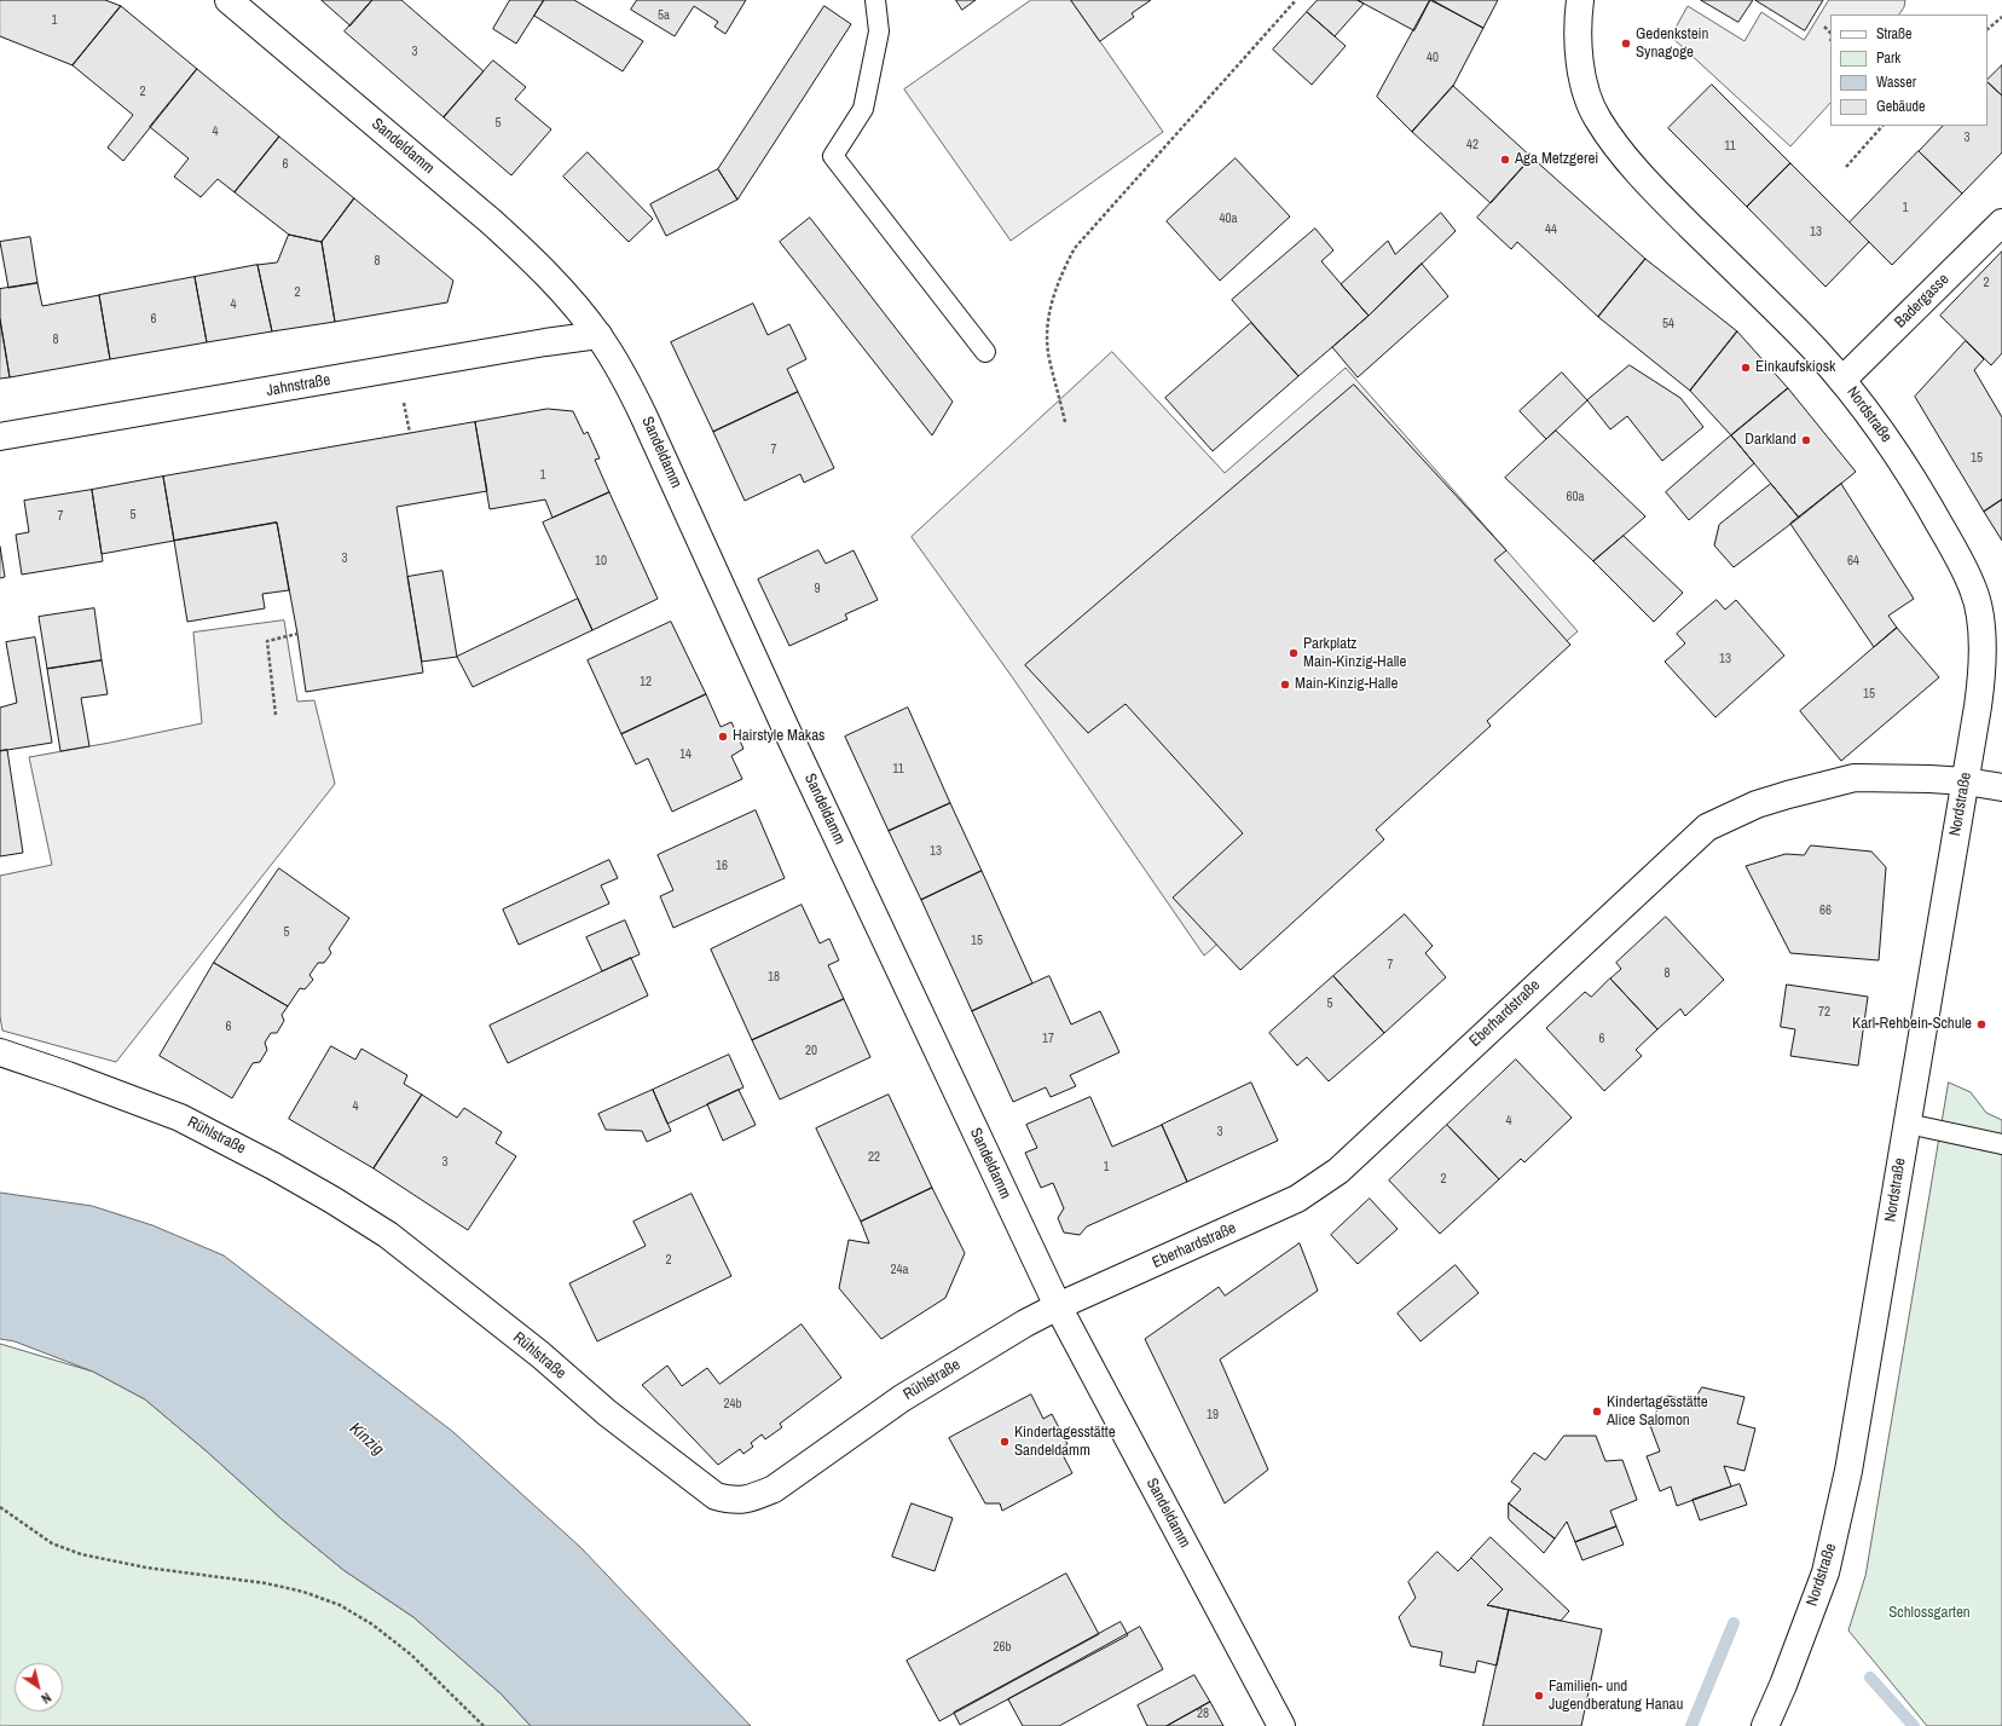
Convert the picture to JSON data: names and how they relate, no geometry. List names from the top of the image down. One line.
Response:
{"streets":{"street":["Sandeldamm","Badergasse","Jahnstraße","Nordstraße","Eberhardstraße","Rühlstraße"]},"crossings":[["Sandeldamm","Jahnstraße"],["Sandeldamm","Eberhardstraße"],["Sandeldamm","Rühlstraße"],["Badergasse","Nordstraße"],["Nordstraße","Eberhardstraße"],["Eberhardstraße","Rühlstraße"]],"water":["Kinzig"],"parks":["Schlossgarten"],"places":["Gedenkstein Synagoge","Aga Metzgerei","Einkaufskiosk","Darkland","Parkplatz Main-Kinzig-Halle","Main-Kinzig-Halle","Hairstyle Makas","Karl-Rehbein-Schule","Kindertagesstätte Alice Salomon","Kindertagesstätte Sandeldamm","Familien- und Jugendberatung Hanau"],"house_numbers":["5a","1","3","40","2","5","4","3","42","11","6","1","40a","44","13","8","2","2","4","6","54","8","7","15","1","60a","5","7","3","10","64","9","13","12","15","14","11","13","16","66","5","15","7","8","18","5","72","6","17","6","20","4","4","3","22","3","1","2","2","24a","24b","19","26b","28"],"legend":["Straße","Park","Wasser","Gebäude"],"north":"bottom right"}
